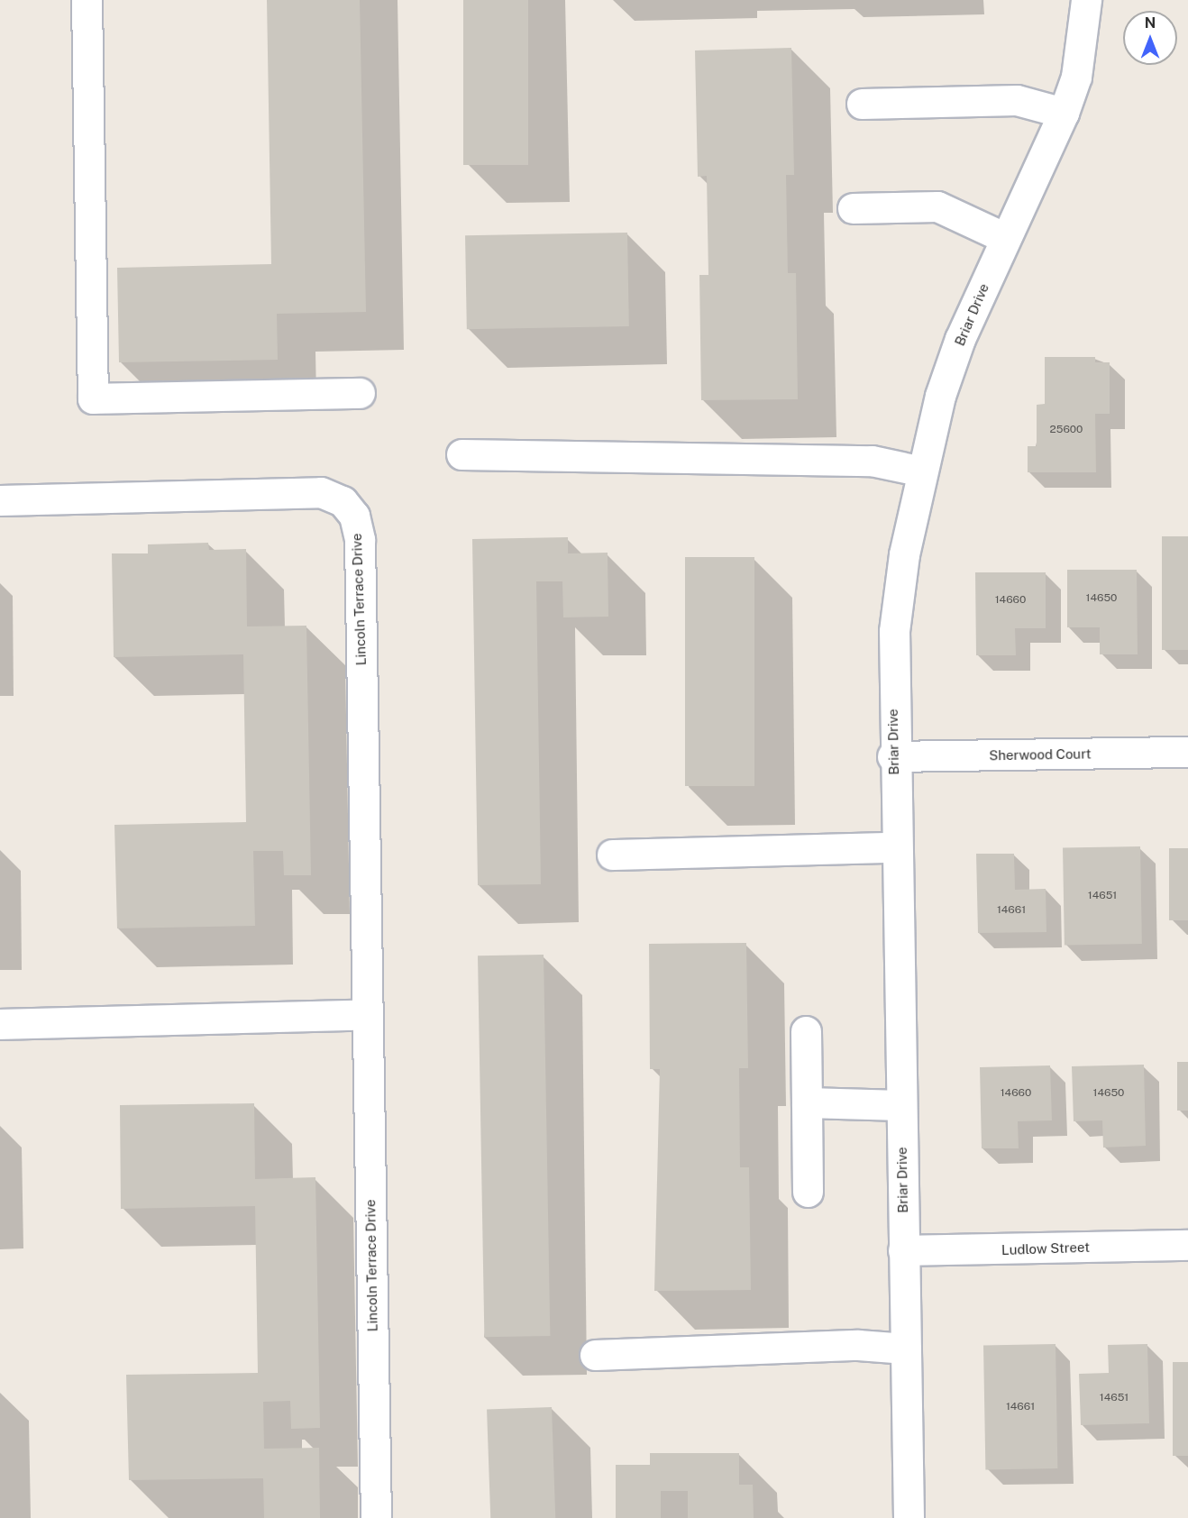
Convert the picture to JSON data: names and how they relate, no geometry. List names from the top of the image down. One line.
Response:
{"streets":{"street":["Briar Drive","Lincoln Terrace Drive","Sherwood Court","Ludlow Street"]},"crossings":[["Briar Drive","Sherwood Court"],["Briar Drive","Ludlow Street"]],"house_numbers":["25600","14650","14660","14651","14661","14660","14650","14651","14661"],"north":"top"}
